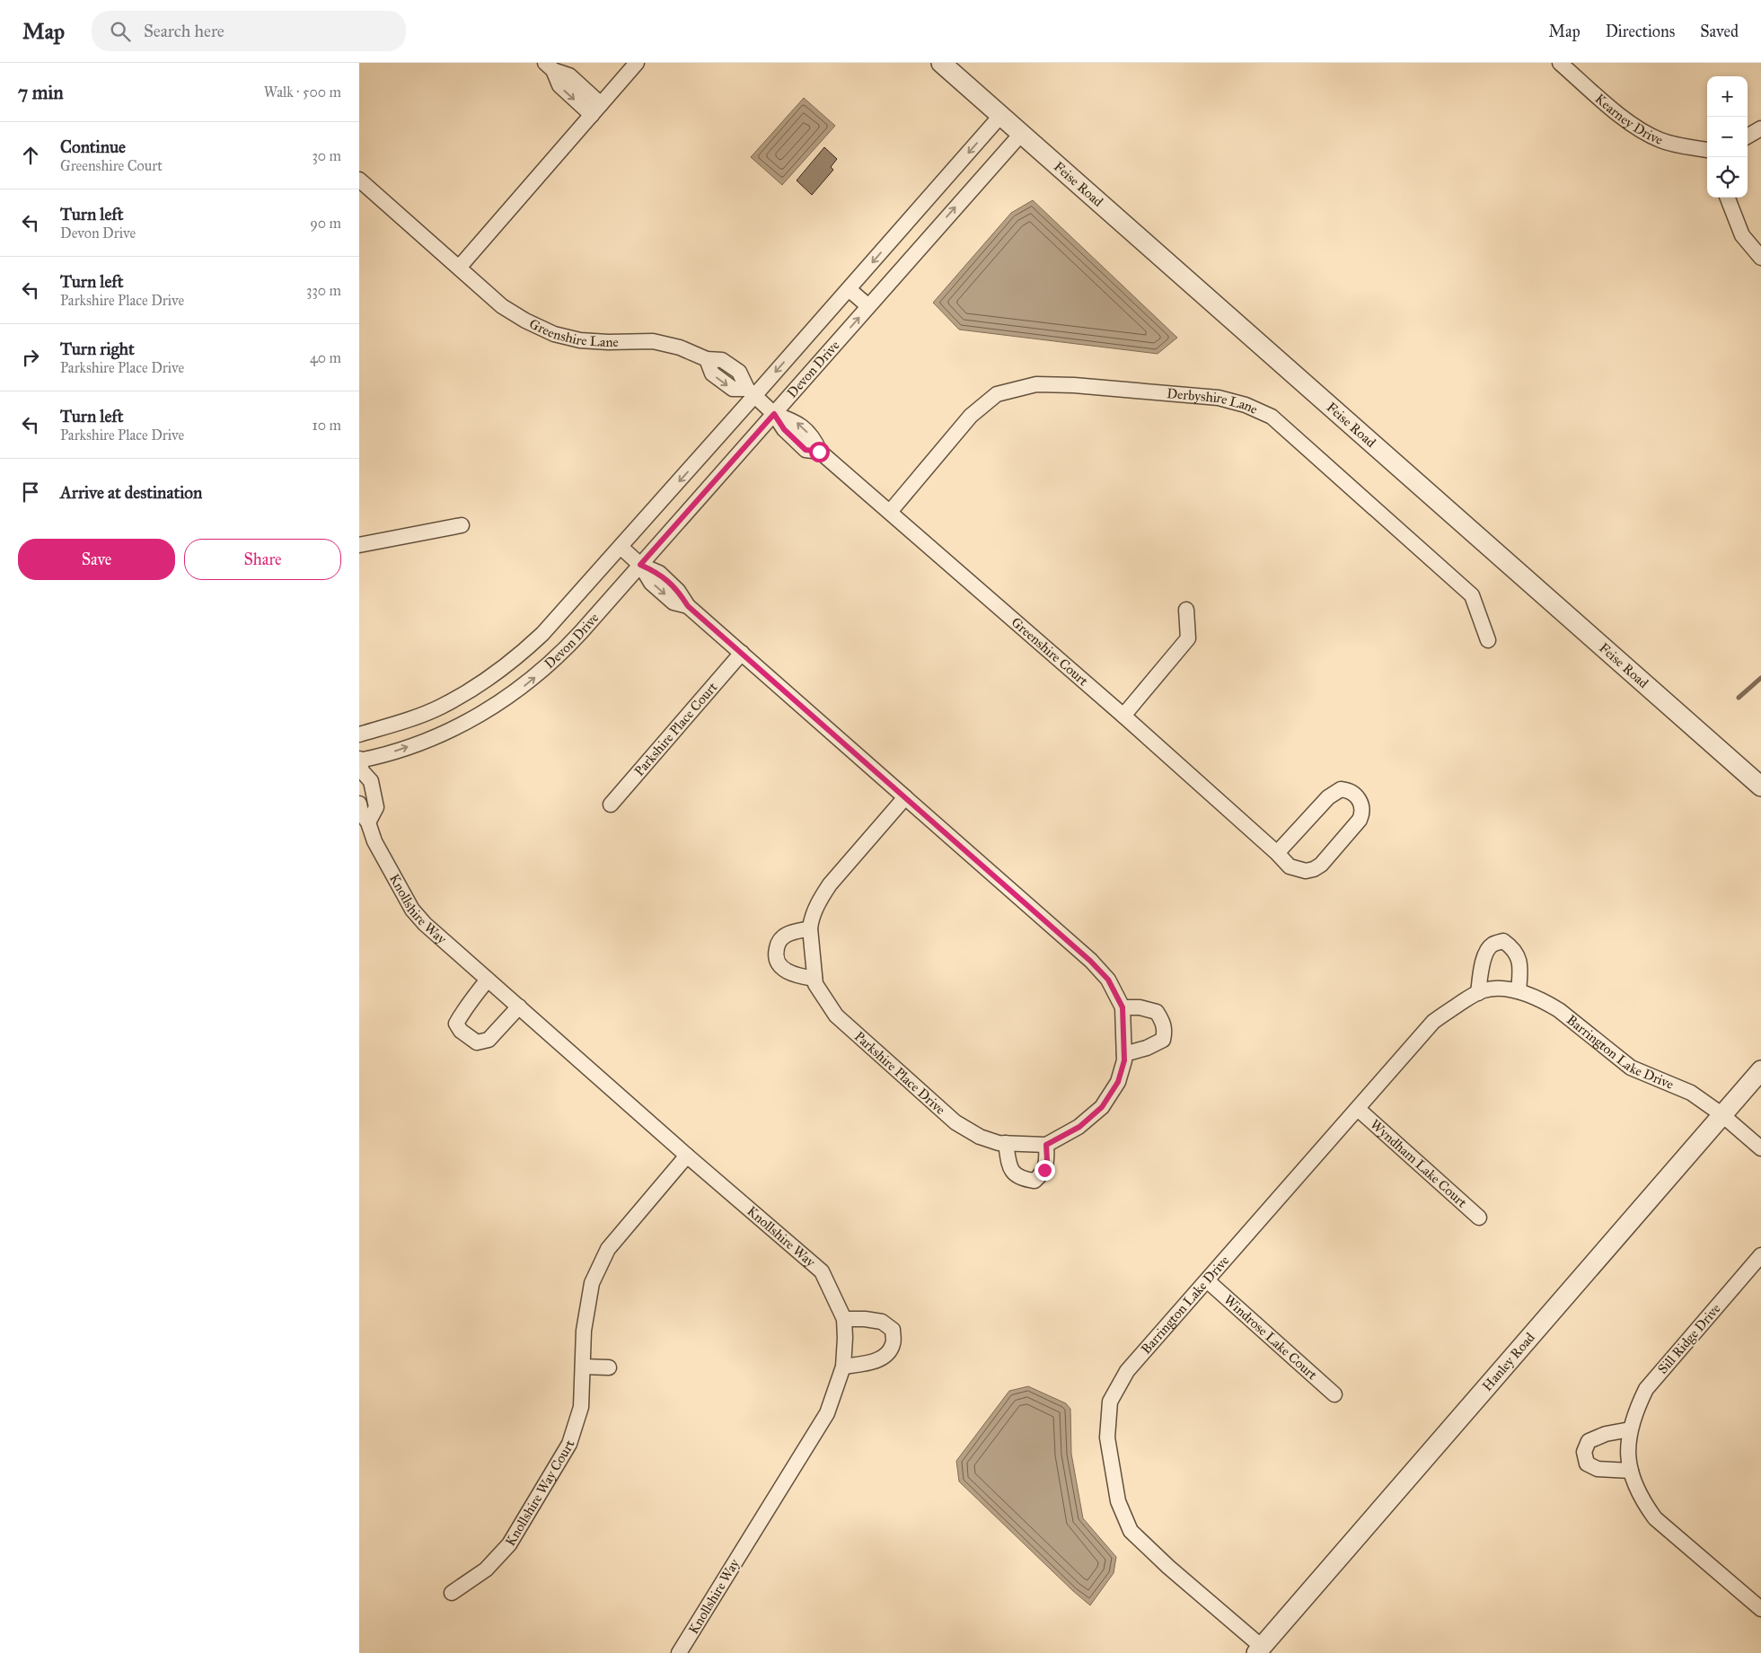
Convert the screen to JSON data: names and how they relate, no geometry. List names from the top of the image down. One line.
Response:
{"streets":{"street":["Kearney Drive","Feise Road","Greenshire Lane","Devon Drive","Derbyshire Lane","Greenshire Court","Parkshire Place Court","Knollshire Way","Barrington Lake Drive","Parkshire Place Drive","Wyndham Lake Court","Windrose Lake Court","Sill Ridge Drive","Hanley Road","Knollshire Way Court"]},"crossings":[["Feise Road","Devon Drive"],["Greenshire Lane","Devon Drive"],["Greenshire Lane","Greenshire Court"],["Devon Drive","Greenshire Court"],["Derbyshire Lane","Greenshire Court"],["Knollshire Way","Knollshire Way Court"],["Barrington Lake Drive","Wyndham Lake Court"],["Barrington Lake Drive","Windrose Lake Court"],["Barrington Lake Drive","Hanley Road"]],"page":{"header":"Map","search":"Search here","nav":["Map","Directions","Saved"],"heading":["7 min","Walk · 500 m"],"map_buttons":["+","−"],"list":[["Continue","Greenshire Court","30 m"],["Turn left","Devon Drive","90 m"],["Turn left","Parkshire Place Drive","330 m"],["Turn right","Parkshire Place Drive","40 m"],["Turn left","Parkshire Place Drive","10 m"],"Arrive at destination"],"buttons":["Save","Share"]}}
